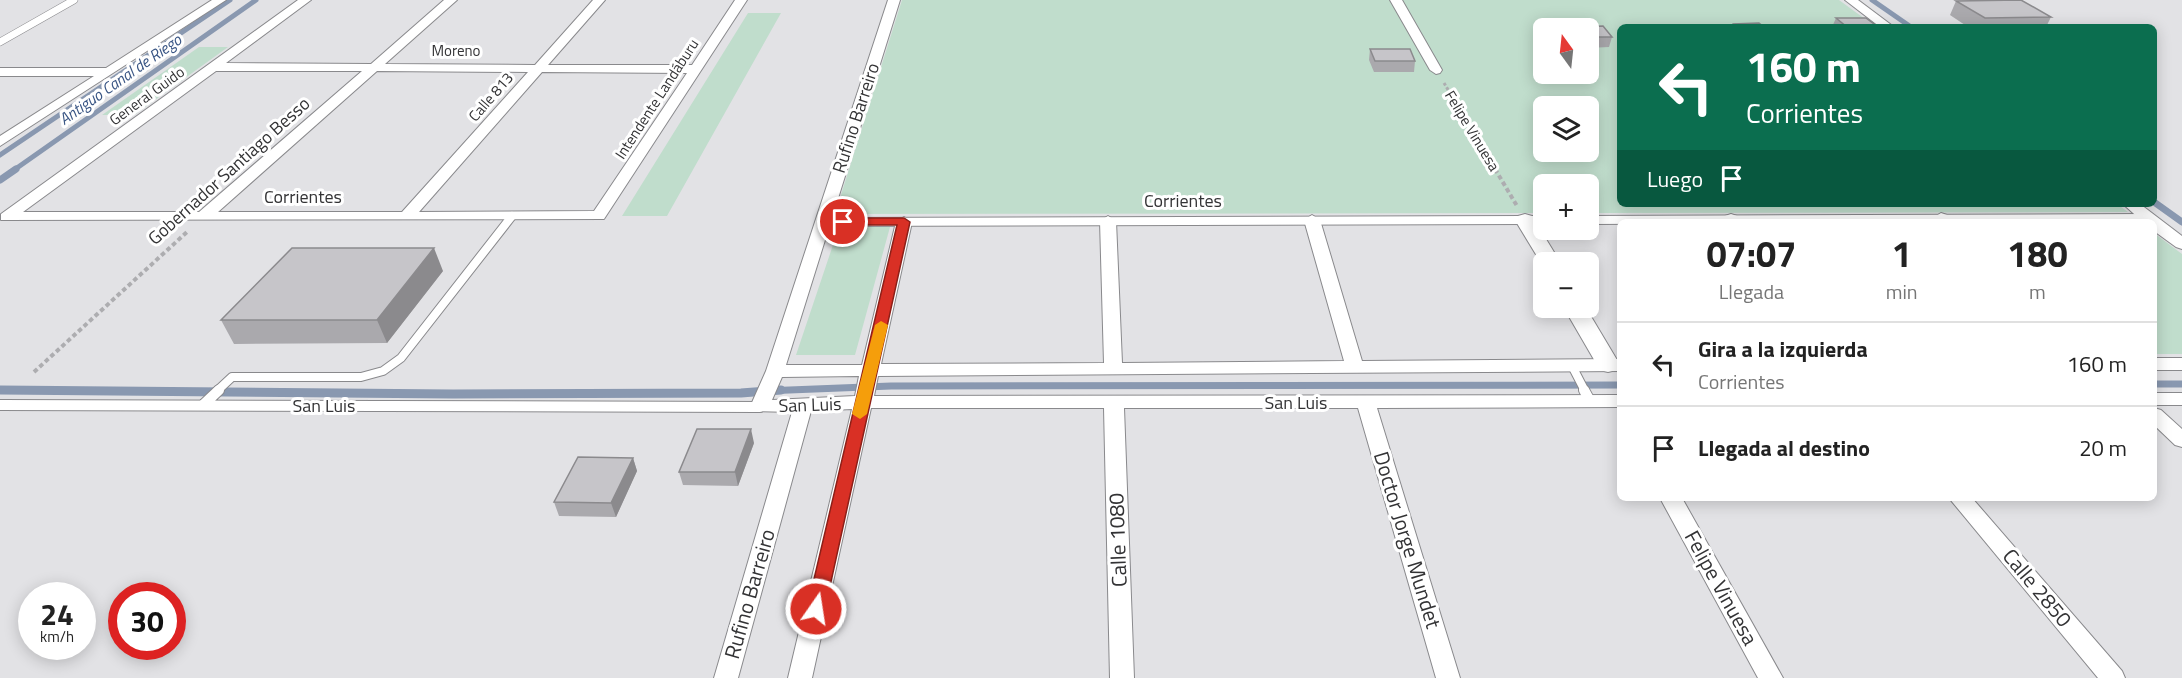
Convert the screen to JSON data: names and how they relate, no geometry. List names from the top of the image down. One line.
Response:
{"streets":{"street":["Moreno","General Guido","Calle 813","Intendente Landáburu","Rufino Barreiro","Felipe Vinuesa","Gobernador Santiago Besso","Corrientes","San Luis","Calle 1080","Doctor Jorge Mundet","Calle 2850"]},"crossings":[["Moreno","General Guido"],["Moreno","Calle 813"],["Moreno","Intendente Landáburu"],["Moreno","Gobernador Santiago Besso"],["General Guido","Corrientes"],["Calle 813","Corrientes"],["Intendente Landáburu","Corrientes"],["Rufino Barreiro","Corrientes"],["Rufino Barreiro","San Luis"],["Gobernador Santiago Besso","Corrientes"],["San Luis","Calle 1080"],["San Luis","Doctor Jorge Mundet"]],"water":["Antiguo Canal de Riego"],"north":"top","page":{"map_buttons":["+","−"],"turn":["160 m","Corrientes"],"then":"Luego","eta":["07:07","Llegada","1","min","180","m"],"list":[{"name":"Gira a la izquierda","note":"Corrientes","value":"160 m"},{"name":"Llegada al destino","value":"20 m"}],"speed":"24 km/h","limit":"30"}}
